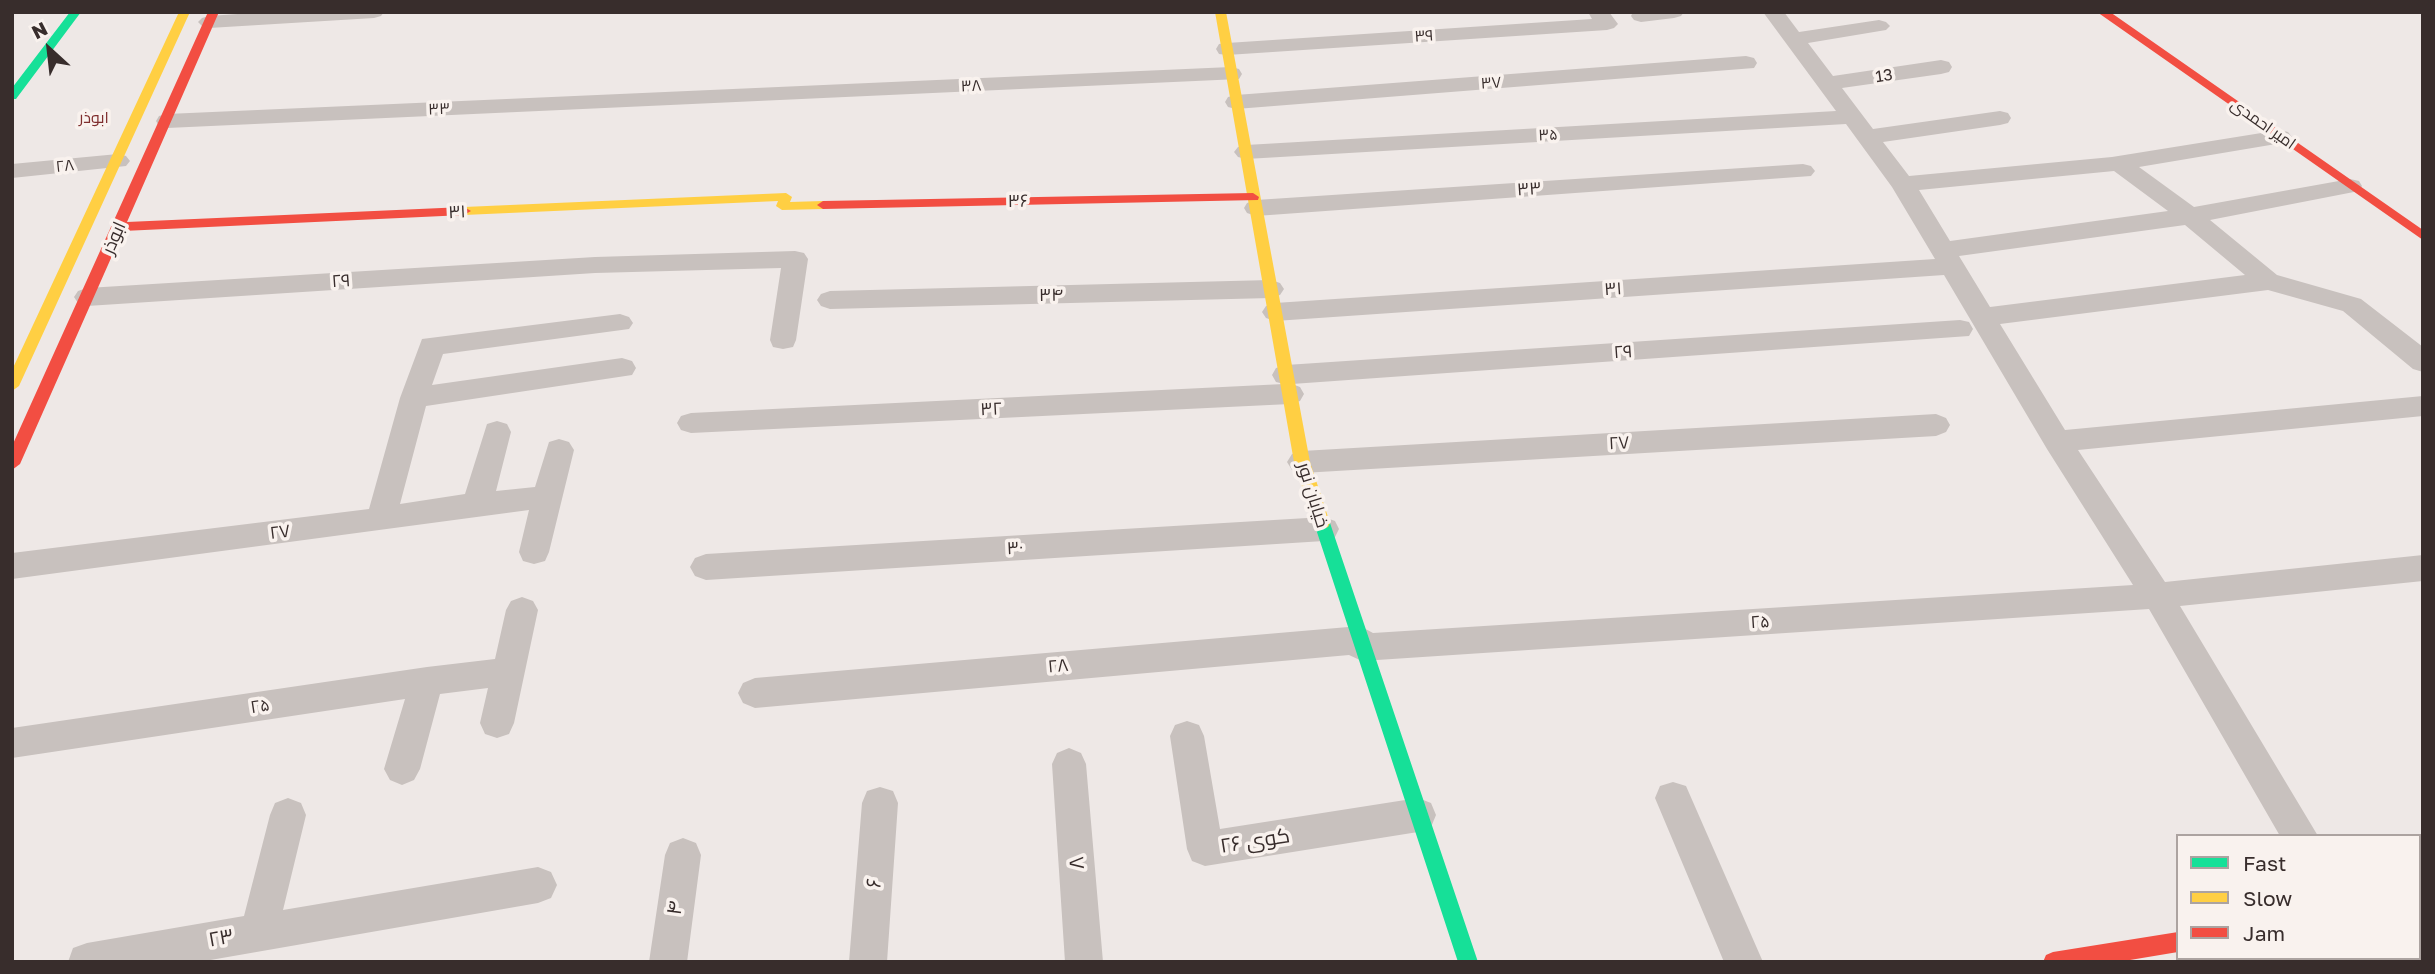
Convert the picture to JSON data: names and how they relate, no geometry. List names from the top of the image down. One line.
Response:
{"streets":{"street":["۳۹","13","۳۷","۳۸","۳۳","امیر احمدی","۳۵","۲۸","۳۶","۳۱","ابوذر","۲۹","۳۴","۳۲","۲۷","خیابان نور","۳۰","۲۵","کوی ۲۶","۸","۶","۴","۲۳"]},"crossings":[["۳۹","خیابان نور"],["۳۷","خیابان نور"],["۳۸","۳۳"],["۳۸","خیابان نور"],["۳۳","۳۶"],["۳۳","ابوذر"],["۳۳","خیابان نور"],["امیر احمدی","۳۱"],["۳۵","خیابان نور"],["۲۸","ابوذر"],["۲۸","خیابان نور"],["۲۸","۲۵"],["۳۶","۳۱"],["۳۶","خیابان نور"],["۳۱","ابوذر"],["۳۱","۳۴"],["۳۱","خیابان نور"],["ابوذر","۲۹"],["۲۹","۳۲"],["۲۹","خیابان نور"],["۳۴","خیابان نور"],["۳۲","خیابان نور"],["۲۷","خیابان نور"],["خیابان نور","۳۰"],["خیابان نور","۲۵"],["خیابان نور","کوی ۲۶"]],"districts":["ابوذر"],"legend":["Fast","Slow","Jam"],"north":"top left"}
